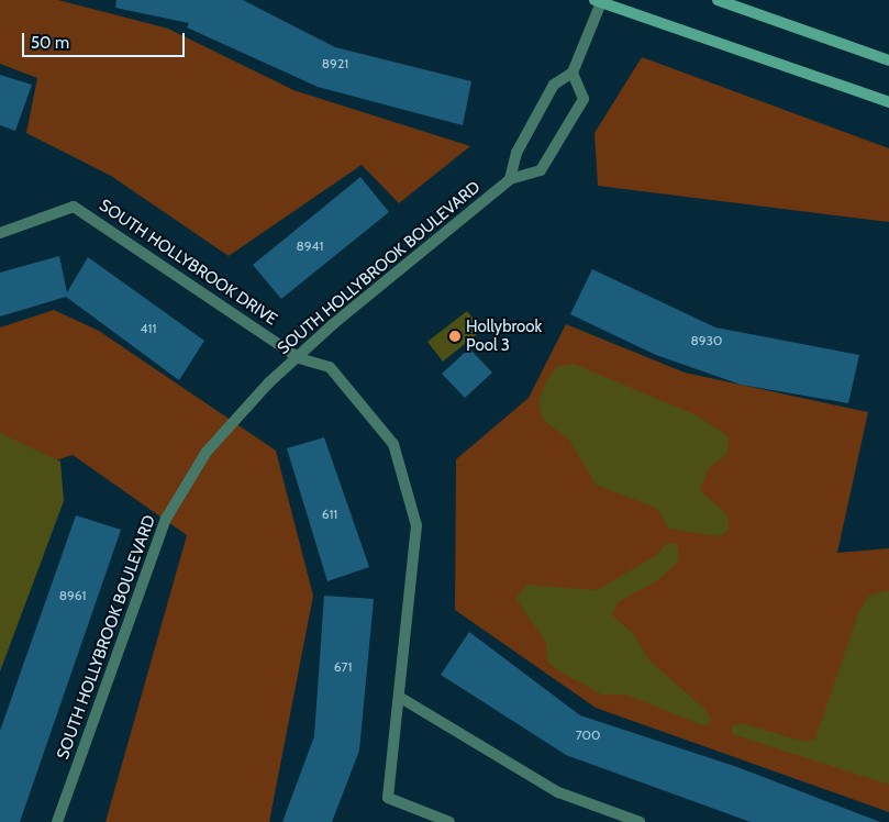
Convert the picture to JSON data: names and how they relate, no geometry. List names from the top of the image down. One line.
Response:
{"streets":{"street":["SOUTH HOLLYBROOK DRIVE","SOUTH HOLLYBROOK BOULEVARD"]},"crossings":[["SOUTH HOLLYBROOK DRIVE","SOUTH HOLLYBROOK BOULEVARD"]],"places":["Hollybrook Pool 3"],"house_numbers":["8921","8941","411","8930","611","8961","671","700"],"scale_bar":"50 m"}
